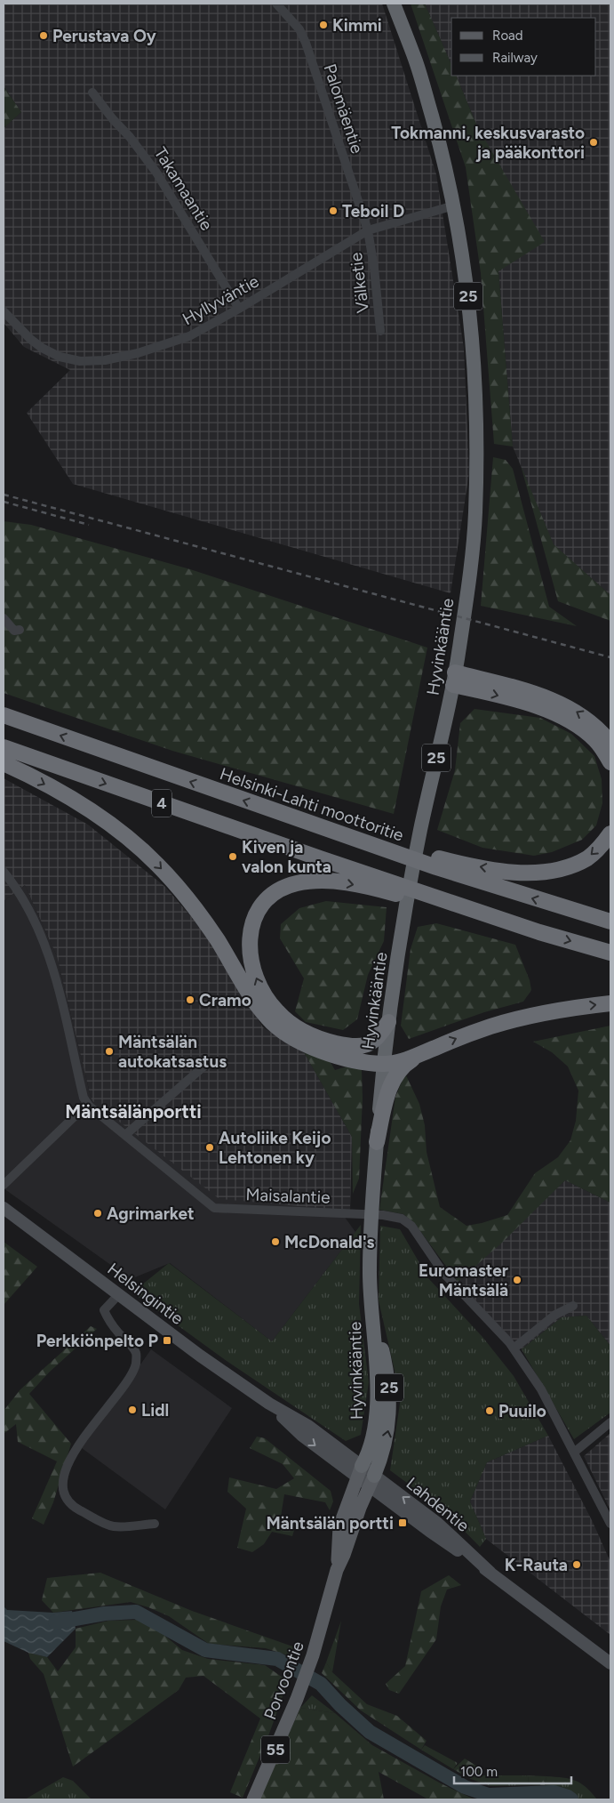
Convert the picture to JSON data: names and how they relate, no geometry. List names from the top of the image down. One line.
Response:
{"streets":{"highway":["25","Hyvinkääntie","4","Helsinki-Lahti moottoritie"],"main road":["Helsingintie","Lahdentie","Porvoontie","55"],"street":["Palomäentie","Takamaantie","Välketie","Hyllyväntie","Maisalantie"]},"crossings":[["Palomäentie","Välketie"],["Palomäentie","Hyllyväntie"],["Takamaantie","Hyllyväntie"],["Välketie","Hyllyväntie"],["Hyllyväntie","Hyvinkääntie"],["Hyvinkääntie","Helsingintie"],["Hyvinkääntie","Lahdentie"],["Hyvinkääntie","Porvoontie"],["Helsingintie","Lahdentie"],["Helsingintie","Porvoontie"],["Lahdentie","Porvoontie"]],"districts":["Mäntsälänportti"],"places":{"other":["Kimmi","Perustava Oy","Tokmanni, keskusvarasto ja pääkonttori","Teboil D","Kiven ja valon kunta","Cramo","Mäntsälän autokatsastus","Autoliike Keijo Lehtonen ky","Agrimarket","McDonald's","Euromaster Mäntsälä","Lidl","Puuilo","K-Rauta"],"transit":["Perkkiönpelto P","Mäntsälän portti"]},"legend":["Road","Railway"],"scale_bar":"100 m"}
